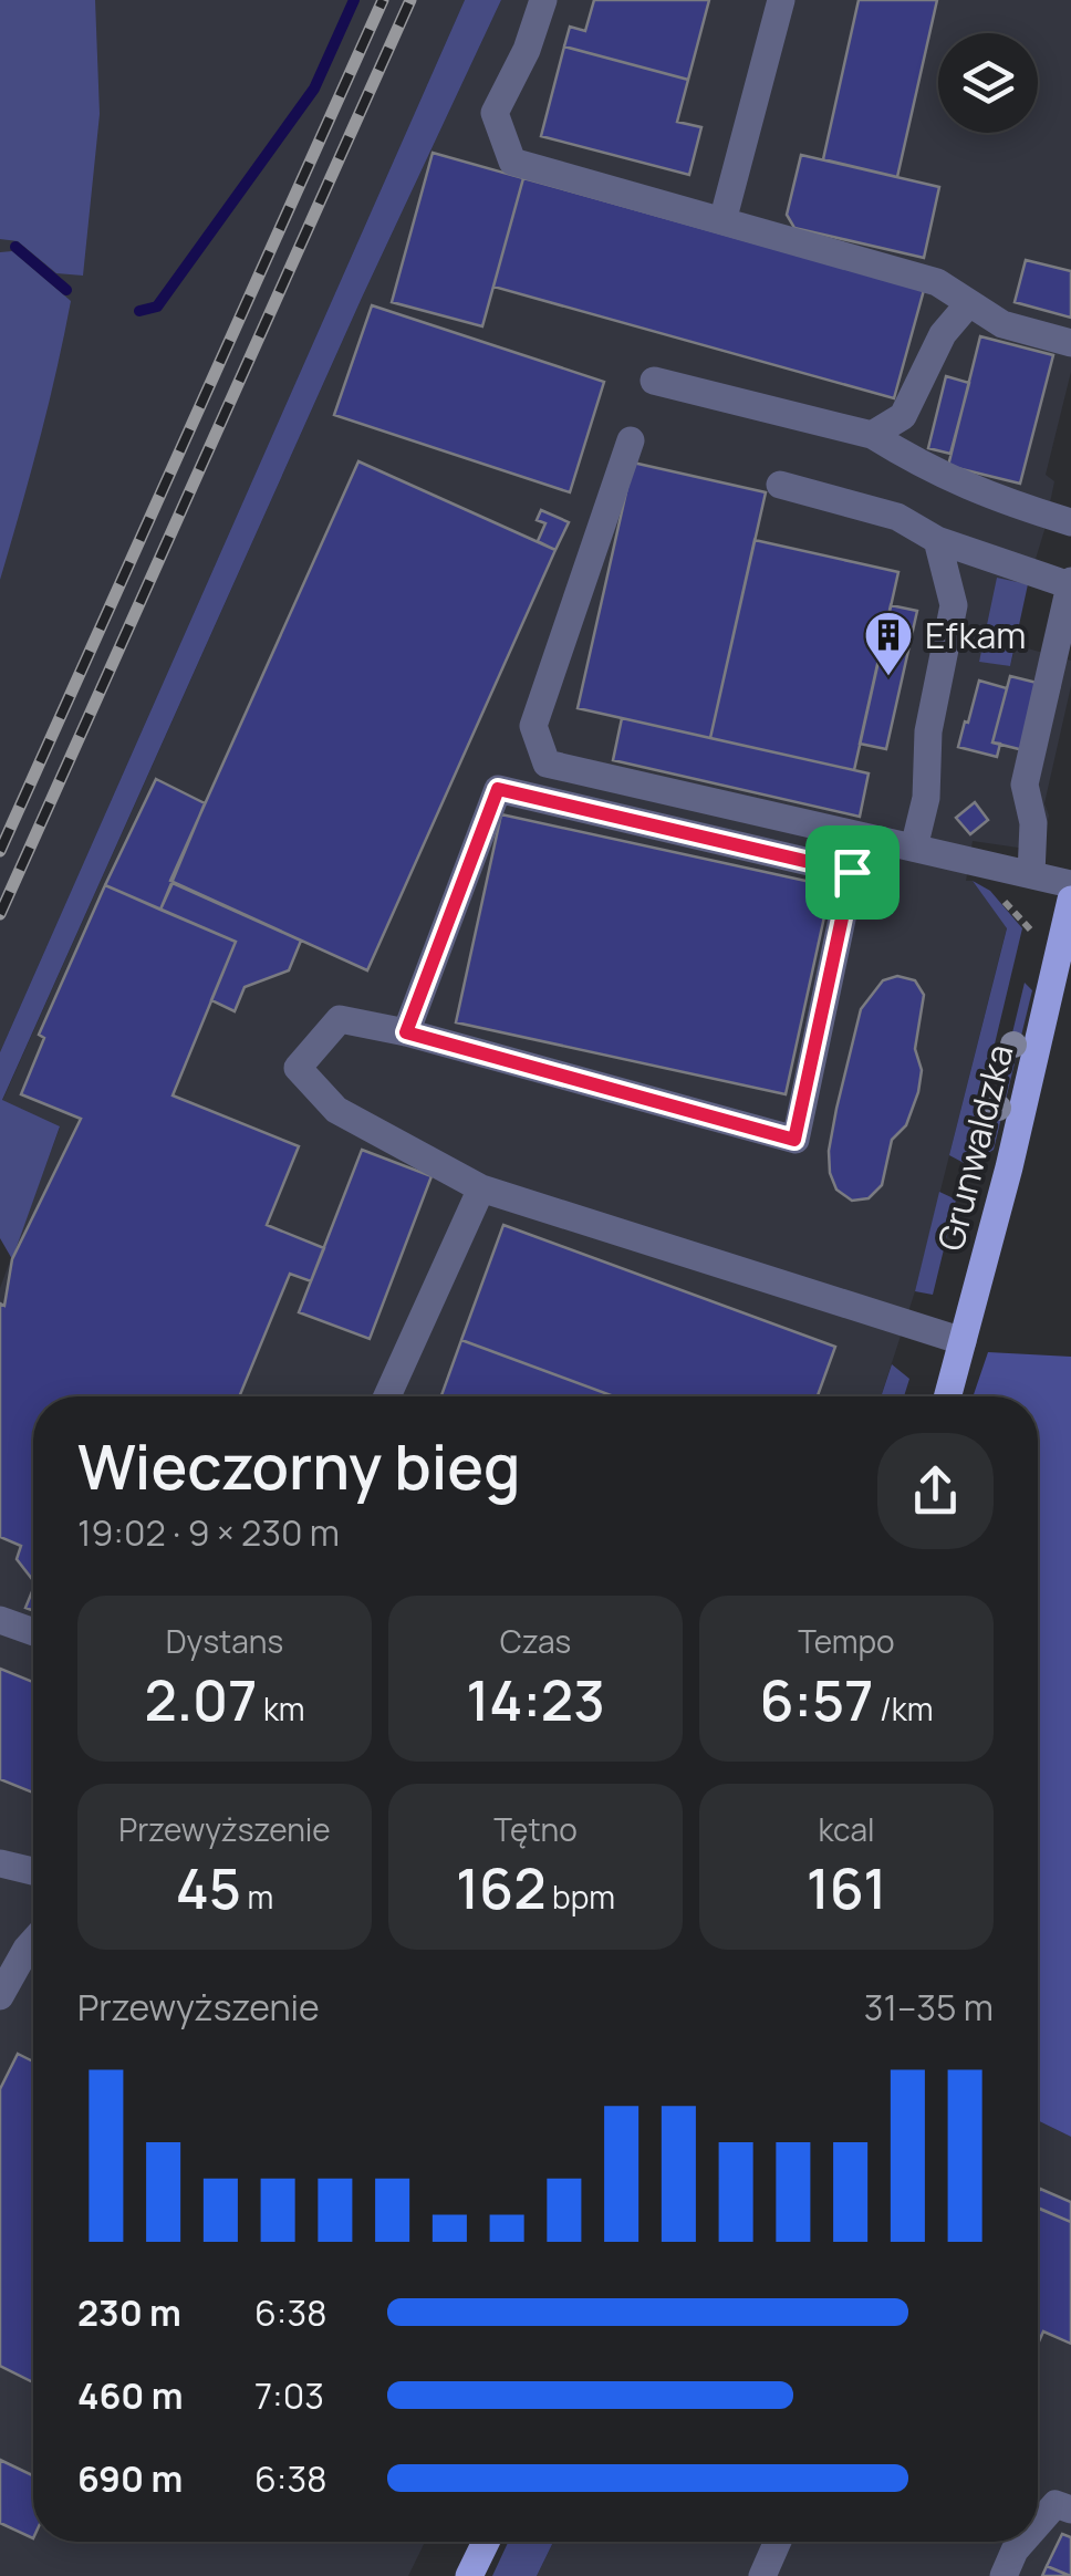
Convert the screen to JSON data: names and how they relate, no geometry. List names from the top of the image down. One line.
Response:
{"streets":{"main road":["Grunwaldzka"]},"places":{"building":["Efkam"]},"page":{"heading":["Wieczorny bieg","19:02 · 9 × 230 m"],"stats":[["Dystans","2.07 km"],["Czas","14:23"],["Tempo","6:57 /km"],["Przewyższenie","45 m"],["Tętno","162 bpm"],["kcal","161"]],"chart":["Przewyższenie","31–35 m"],"list":[{"name":"230 m","note":"6:38"},{"name":"460 m","note":"7:03"},{"name":"690 m","note":"6:38"}]}}
